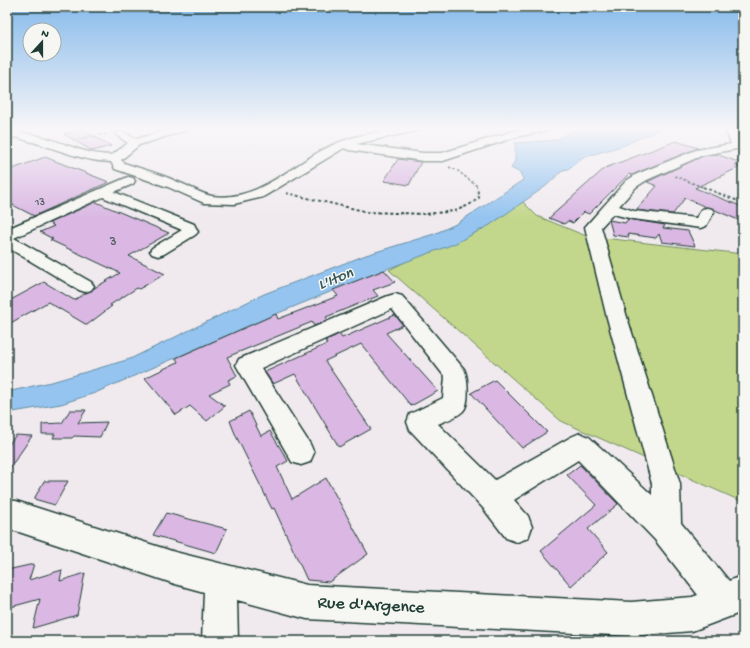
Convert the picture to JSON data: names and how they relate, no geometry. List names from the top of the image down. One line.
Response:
{"streets":{"street":["Rue d'Argence"]},"water":["L'Iton"],"house_numbers":["13","3"],"north":"top"}
